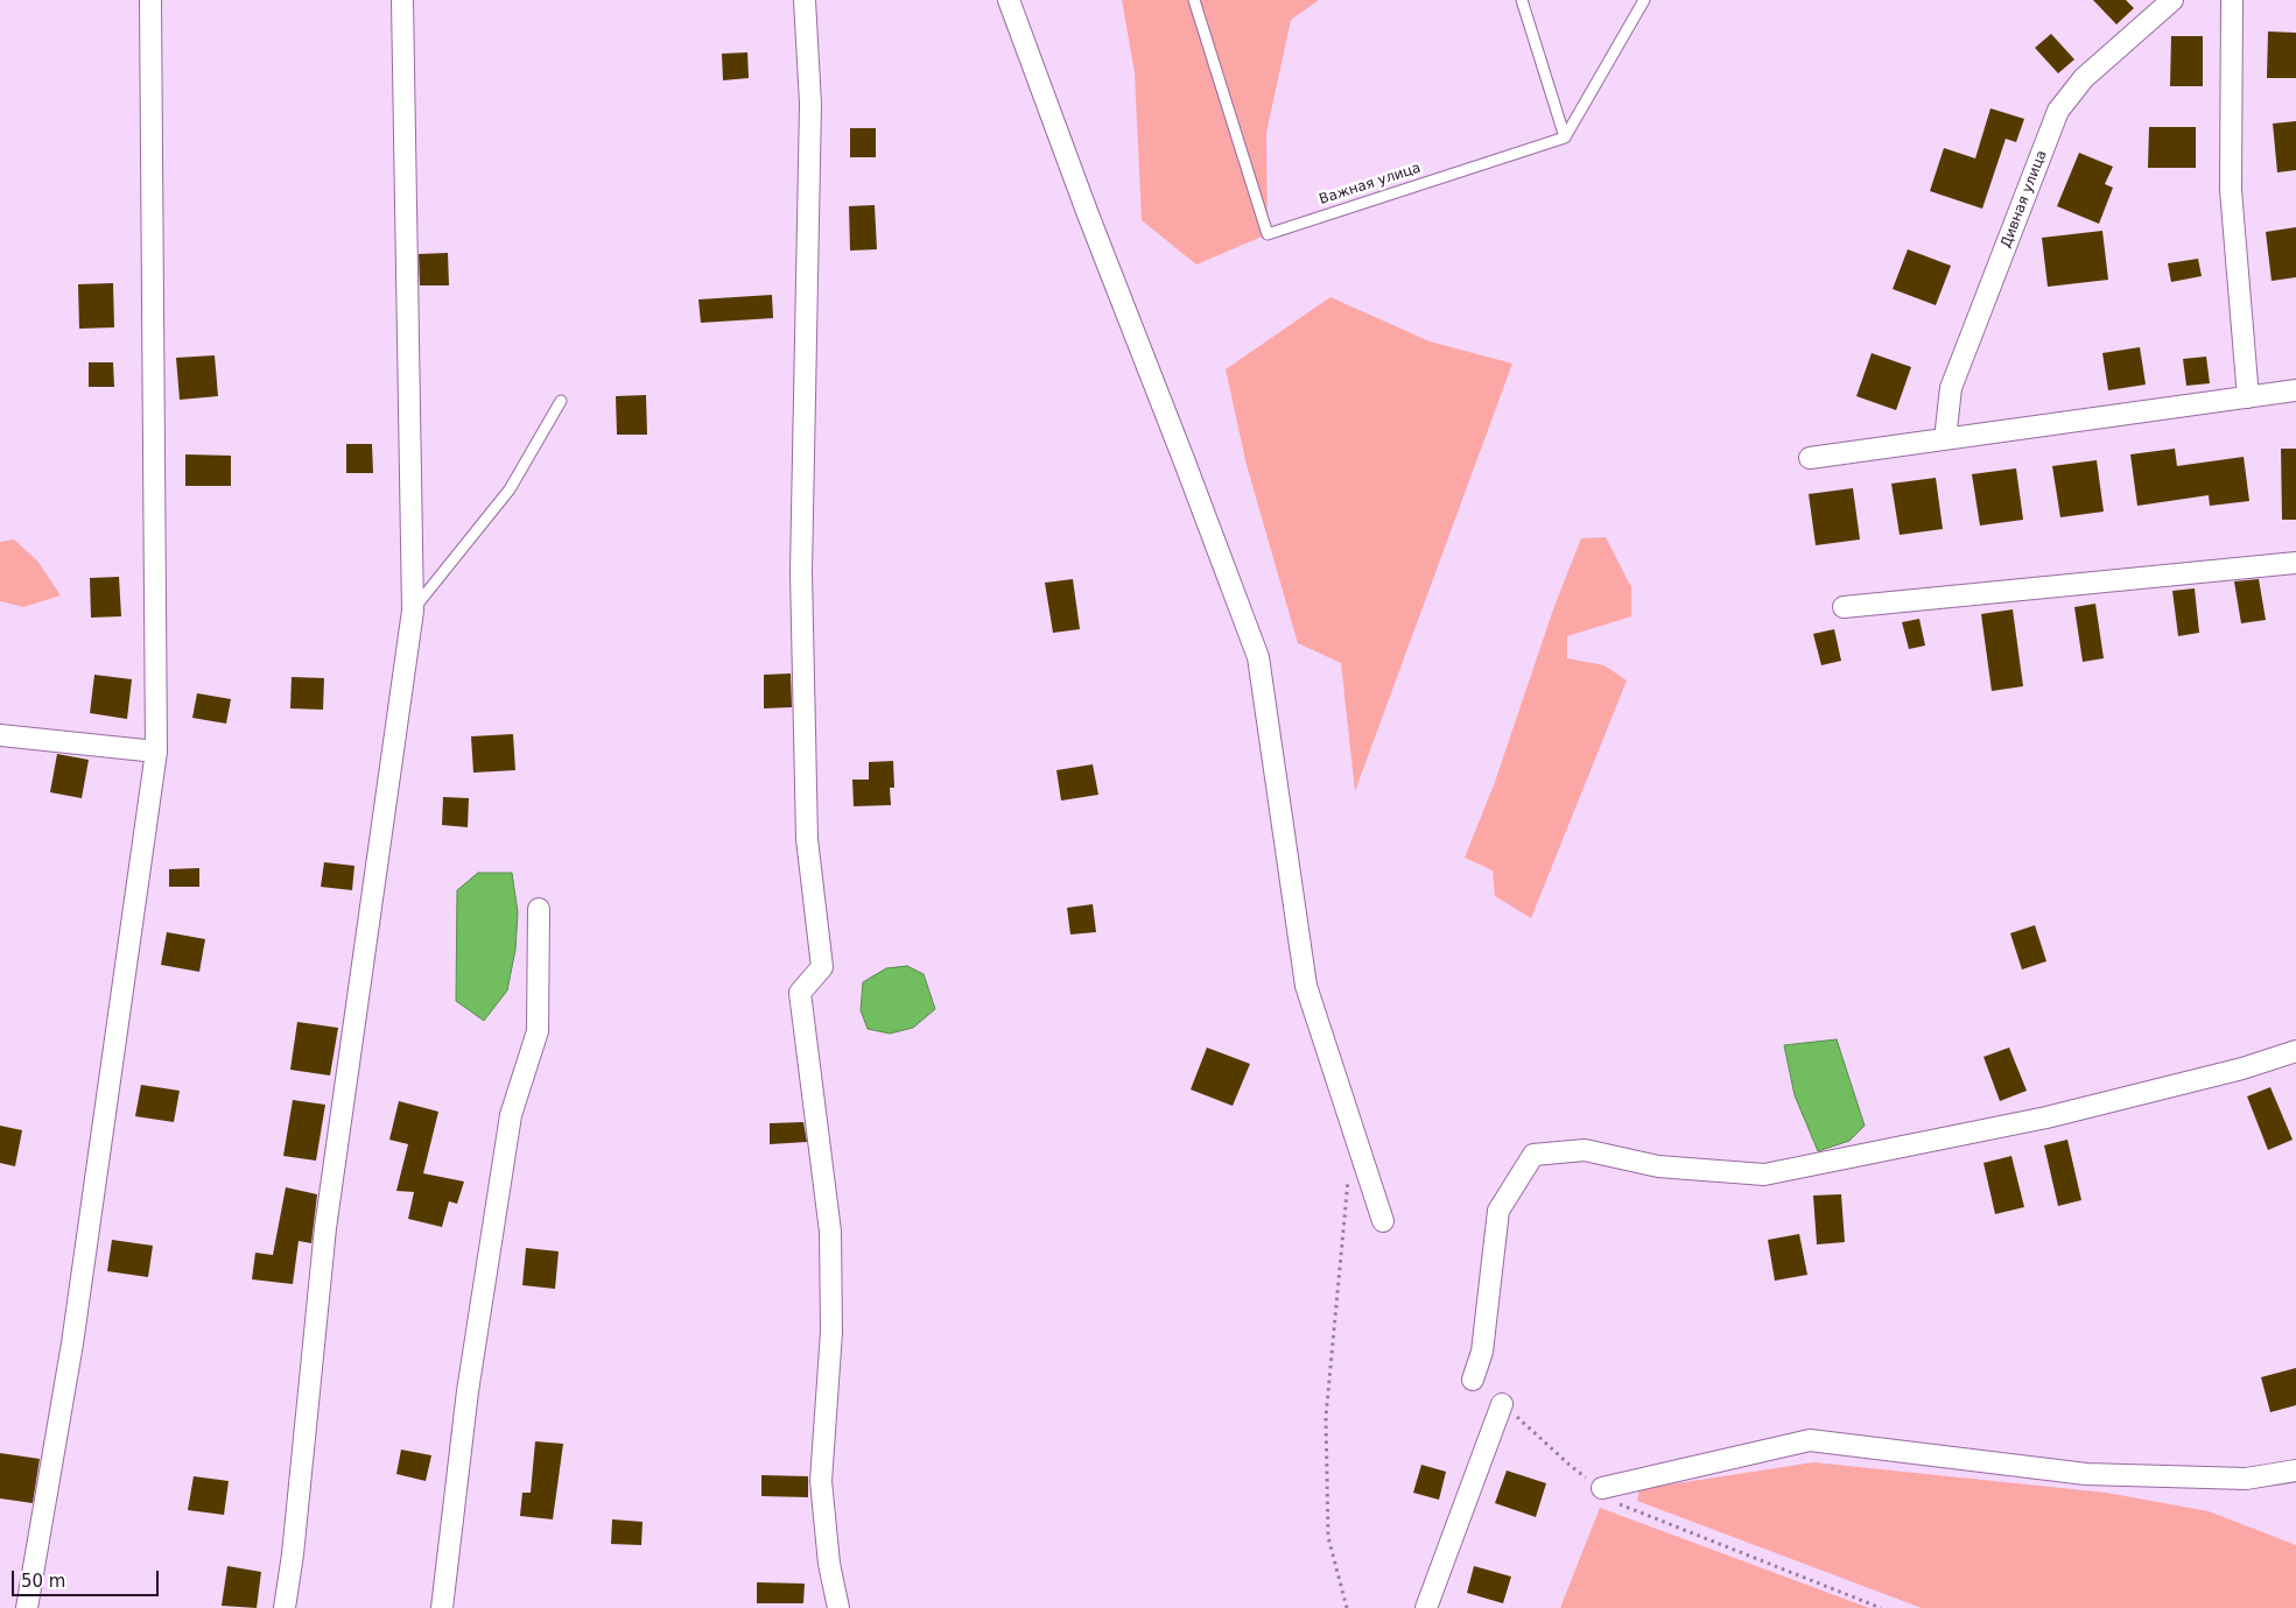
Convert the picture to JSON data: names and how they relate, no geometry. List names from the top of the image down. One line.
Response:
{"streets":{"street":["Дивная улица"],"lane":["Важная улица"]},"scale_bar":"50 m"}
